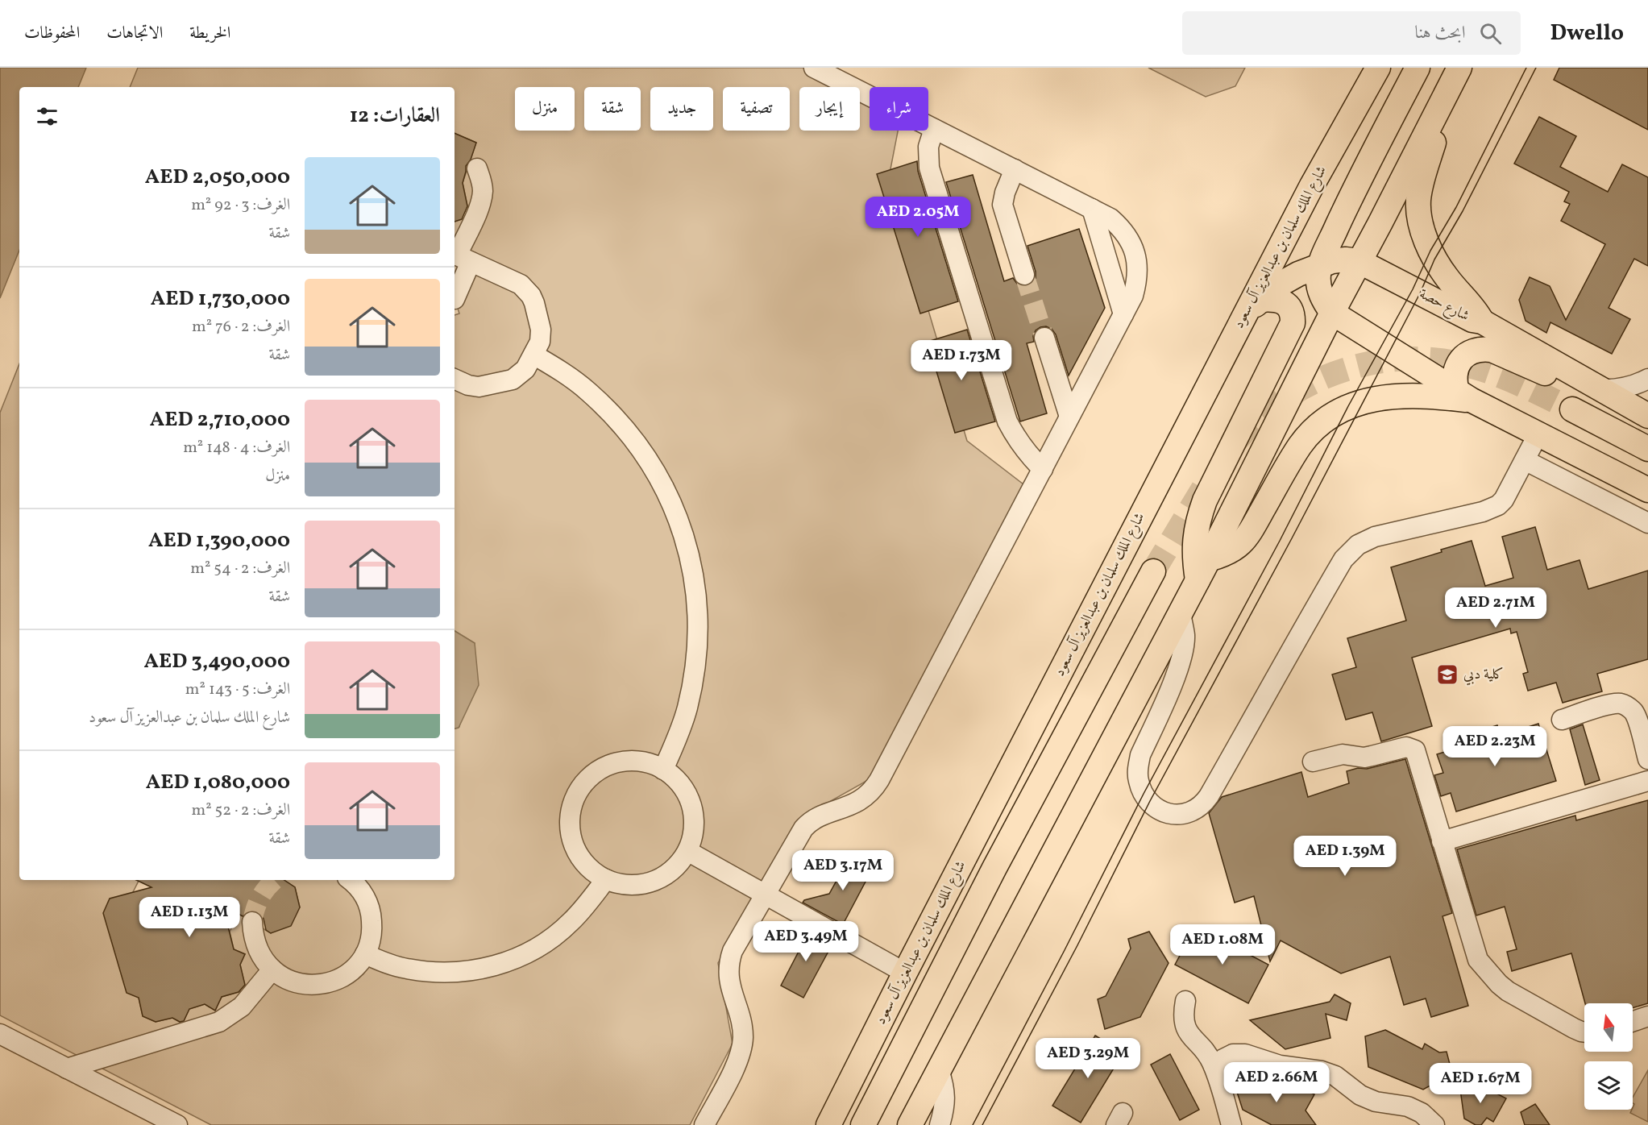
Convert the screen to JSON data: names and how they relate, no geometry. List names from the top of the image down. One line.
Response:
{"streets":{"main road":["شارع الملك سلمان بن عبدالعزيز آل سعود","شارع حصة"]},"crossings":[["شارع الملك سلمان بن عبدالعزيز آل سعود","شارع حصة"]],"places":{"school or university":["كلية دبي"]},"north":"top","page":{"header":"Dwello","search":"ابحث هنا","nav":["الخريطة","الاتجاهات","المحفوظات"],"chip":["شراء","إيجار","تصفية","جديد","شقة","منزل"],"heading":"العقارات: 12","list":[{"name":"AED 2,050,000","note":"الغرف: 3 · 92 m² · شقة"},{"name":"AED 1,730,000","note":"الغرف: 2 · 76 m² · شقة"},{"name":"AED 2,710,000","note":"الغرف: 4 · 148 m² · منزل"},{"name":"AED 1,390,000","note":"الغرف: 2 · 54 m² · شقة"},{"name":"AED 3,490,000","note":"الغرف: 5 · 143 m² · شارع الملك سلمان بن عبدالعزيز آل سعود"},{"name":"AED 1,080,000","note":"الغرف: 2 · 52 m² · شقة"}],"price":["AED 2.05M","AED 1.73M","AED 2.71M","AED 2.23M","AED 1.39M","AED 3.17M","AED 1.13M","AED 3.49M","AED 1.08M","AED 3.29M","AED 2.66M","AED 1.67M"]}}
